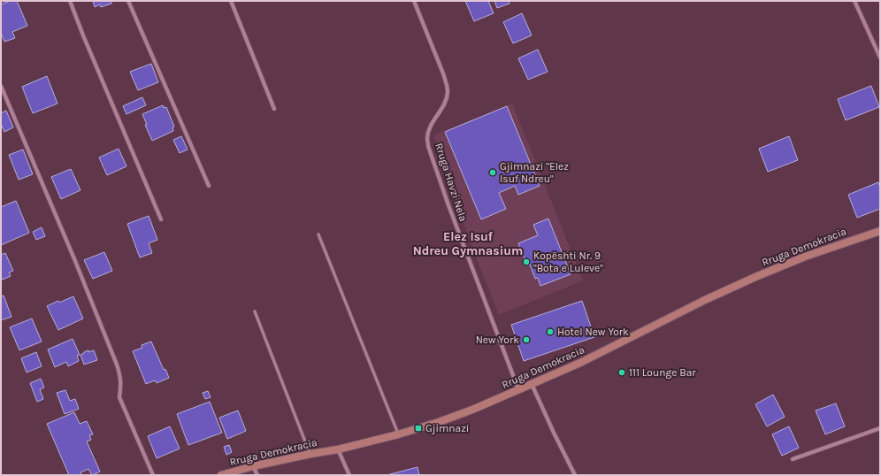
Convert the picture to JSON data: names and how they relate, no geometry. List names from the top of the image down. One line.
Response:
{"streets":{"main road":["Rruga Demokracia"],"street":["Rruga Havzi Nela"]},"crossings":[["Rruga Havzi Nela","Rruga Demokracia"]],"districts":["Elez Isuf Ndreu Gymnasium"],"places":{"other":["Gjimnazi \"Elez Isuf Ndreu\"","Kopështi Nr. 9 \"Bota e Luleve\"","Hotel New York","New York","111 Lounge Bar"],"transit":["Gjimnazi"]}}
